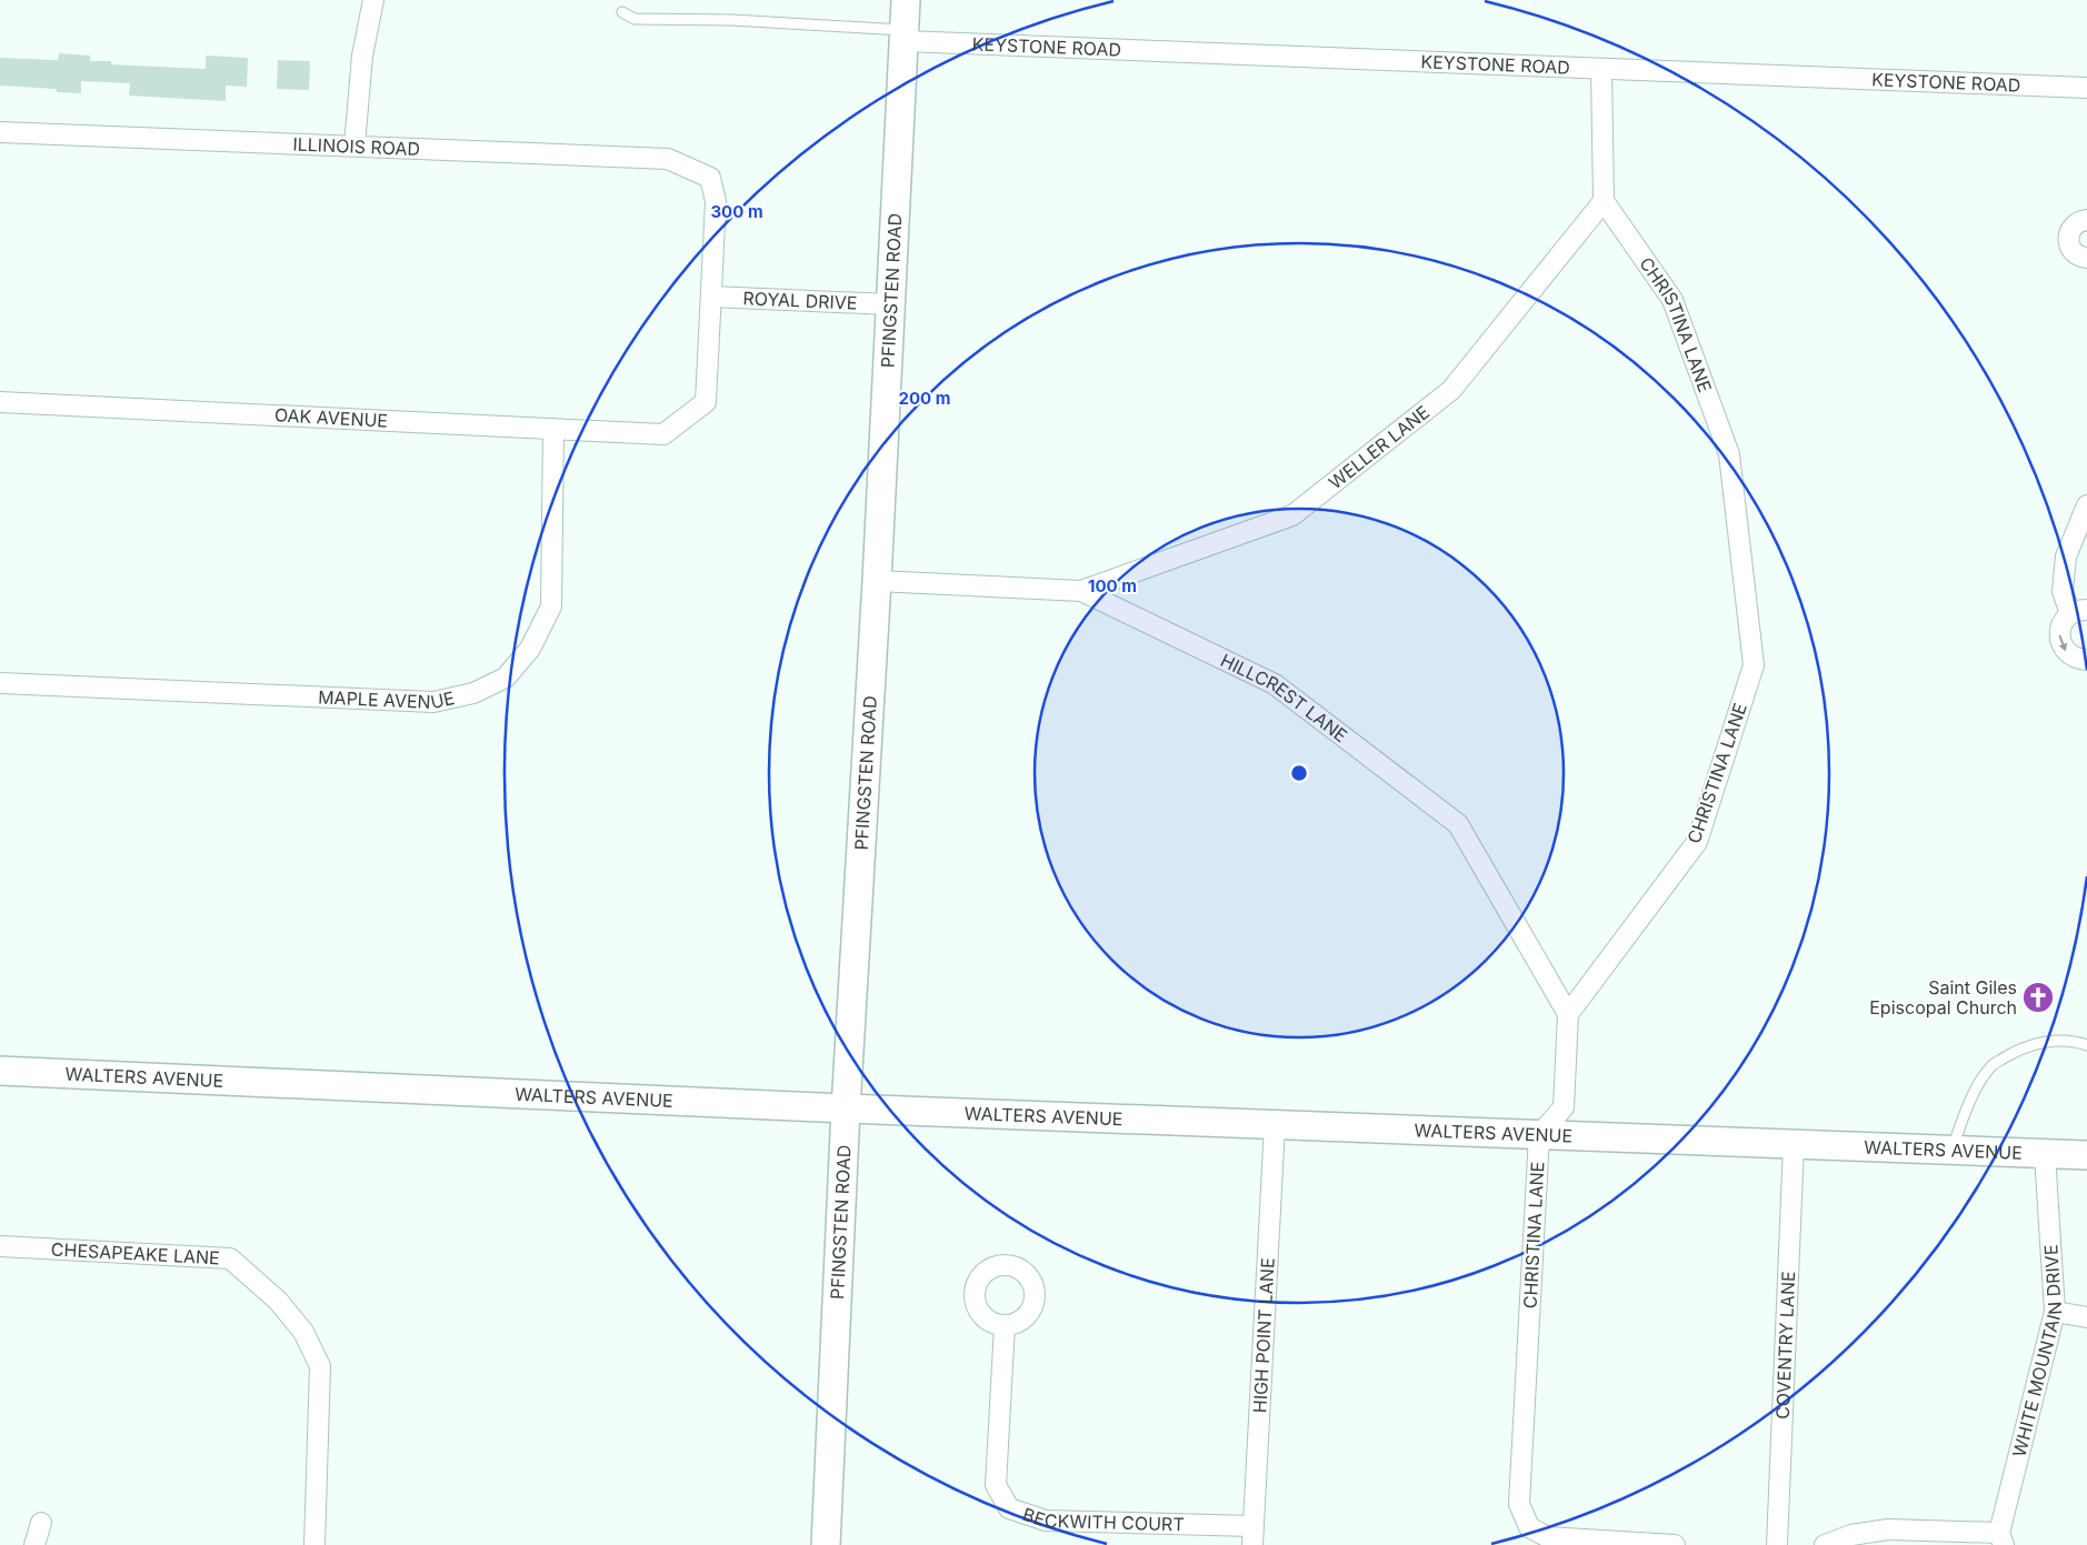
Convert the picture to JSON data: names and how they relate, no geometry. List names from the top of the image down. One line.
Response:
{"streets":{"main road":["PFINGSTEN ROAD","WALTERS AVENUE"],"street":["KEYSTONE ROAD","ILLINOIS ROAD","ROYAL DRIVE","CHRISTINA LANE","OAK AVENUE","WELLER LANE","MAPLE AVENUE","HILLCREST LANE","CHESAPEAKE LANE","HIGH POINT LANE","COVENTRY LANE","WHITE MOUNTAIN DRIVE","BECKWITH COURT"]},"crossings":[["KEYSTONE ROAD","PFINGSTEN ROAD"],["ILLINOIS ROAD","ROYAL DRIVE"],["ILLINOIS ROAD","OAK AVENUE"],["PFINGSTEN ROAD","ROYAL DRIVE"],["PFINGSTEN ROAD","HILLCREST LANE"],["PFINGSTEN ROAD","WALTERS AVENUE"],["ROYAL DRIVE","OAK AVENUE"],["CHRISTINA LANE","WELLER LANE"],["CHRISTINA LANE","HILLCREST LANE"],["CHRISTINA LANE","WALTERS AVENUE"],["OAK AVENUE","MAPLE AVENUE"],["WELLER LANE","HILLCREST LANE"],["WALTERS AVENUE","HIGH POINT LANE"],["WALTERS AVENUE","COVENTRY LANE"],["WALTERS AVENUE","WHITE MOUNTAIN DRIVE"],["HIGH POINT LANE","BECKWITH COURT"]],"places":{"church":["Saint Giles Episcopal Church"]},"rings":["300 m","200 m","100 m"]}
